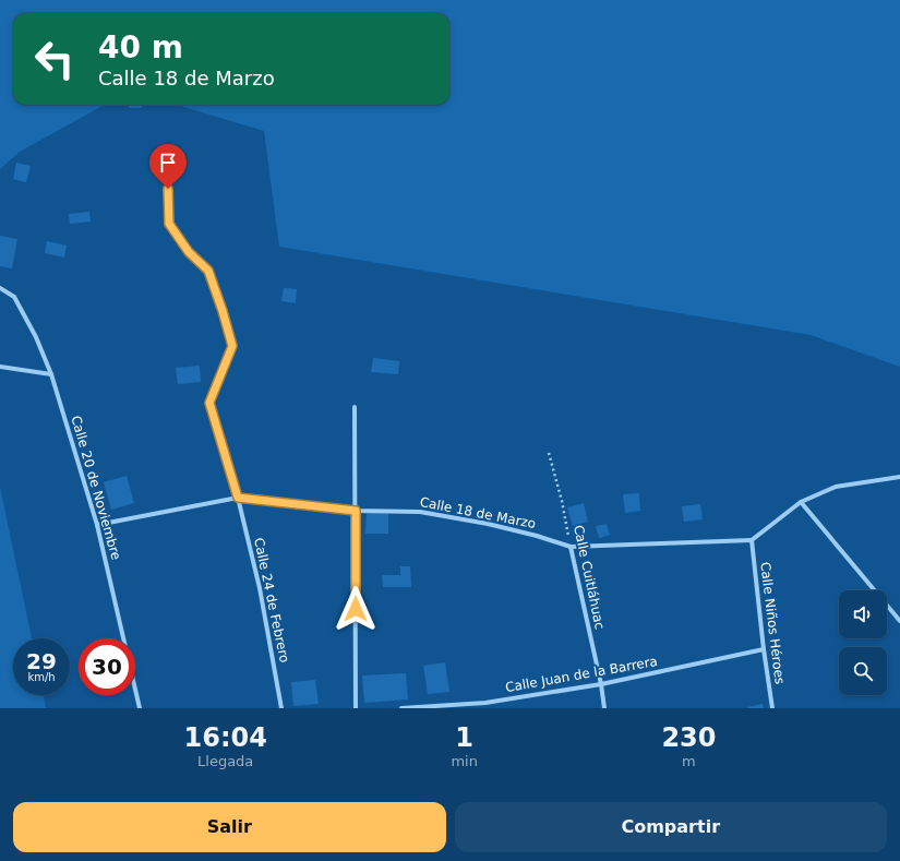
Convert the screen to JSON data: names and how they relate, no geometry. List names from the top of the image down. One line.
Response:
{"streets":{"street":["Calle 20 de Noviembre","Calle 18 de Marzo","Calle Cuitláhuac","Calle 24 de Febrero","Calle Niños Héroes","Calle Juan de la Barrera"]},"crossings":[["Calle 20 de Noviembre","Calle 18 de Marzo"],["Calle 18 de Marzo","Calle Cuitláhuac"],["Calle 18 de Marzo","Calle 24 de Febrero"],["Calle 18 de Marzo","Calle Niños Héroes"],["Calle Cuitláhuac","Calle Juan de la Barrera"],["Calle Niños Héroes","Calle Juan de la Barrera"]],"page":{"turn":["40 m","Calle 18 de Marzo"],"speed":"29 km/h","limit":"30","eta":["16:04","Llegada","1","min","230","m"],"buttons":["Salir","Compartir"]}}
